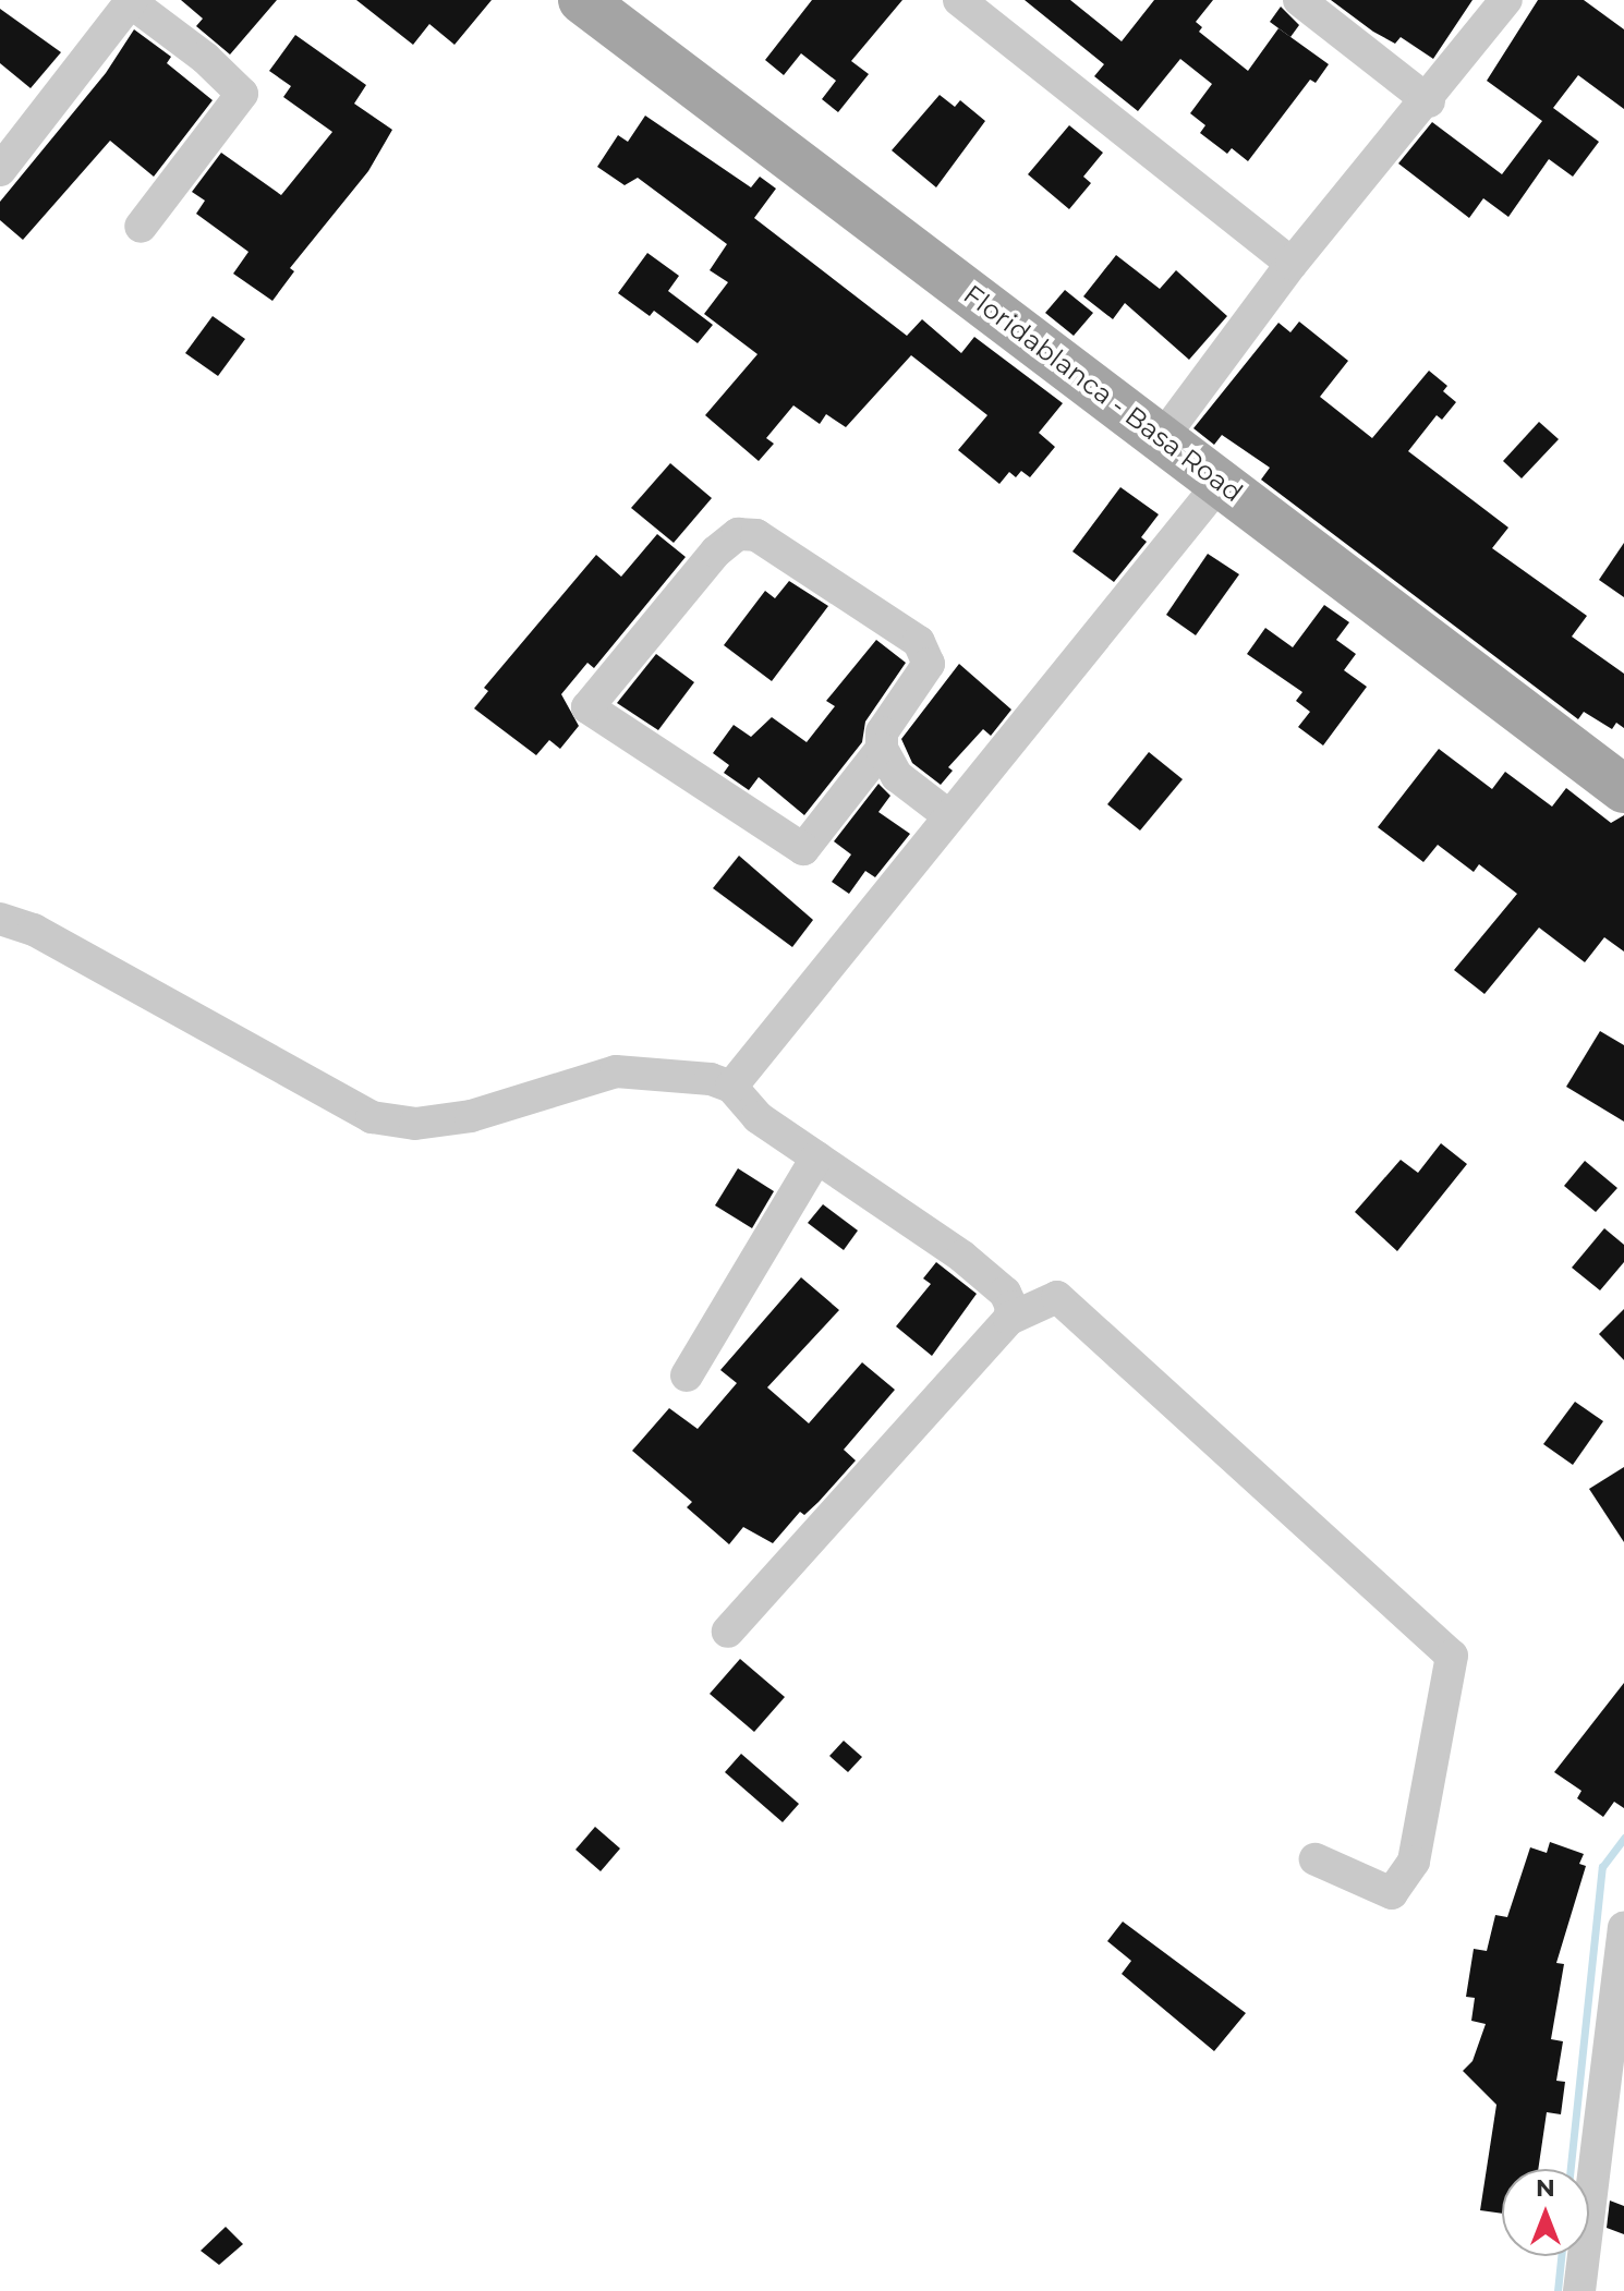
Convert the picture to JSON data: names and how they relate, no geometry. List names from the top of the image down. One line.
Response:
{"streets":{"main road":["Floridablanca - Basa Road"]},"north":"top"}
